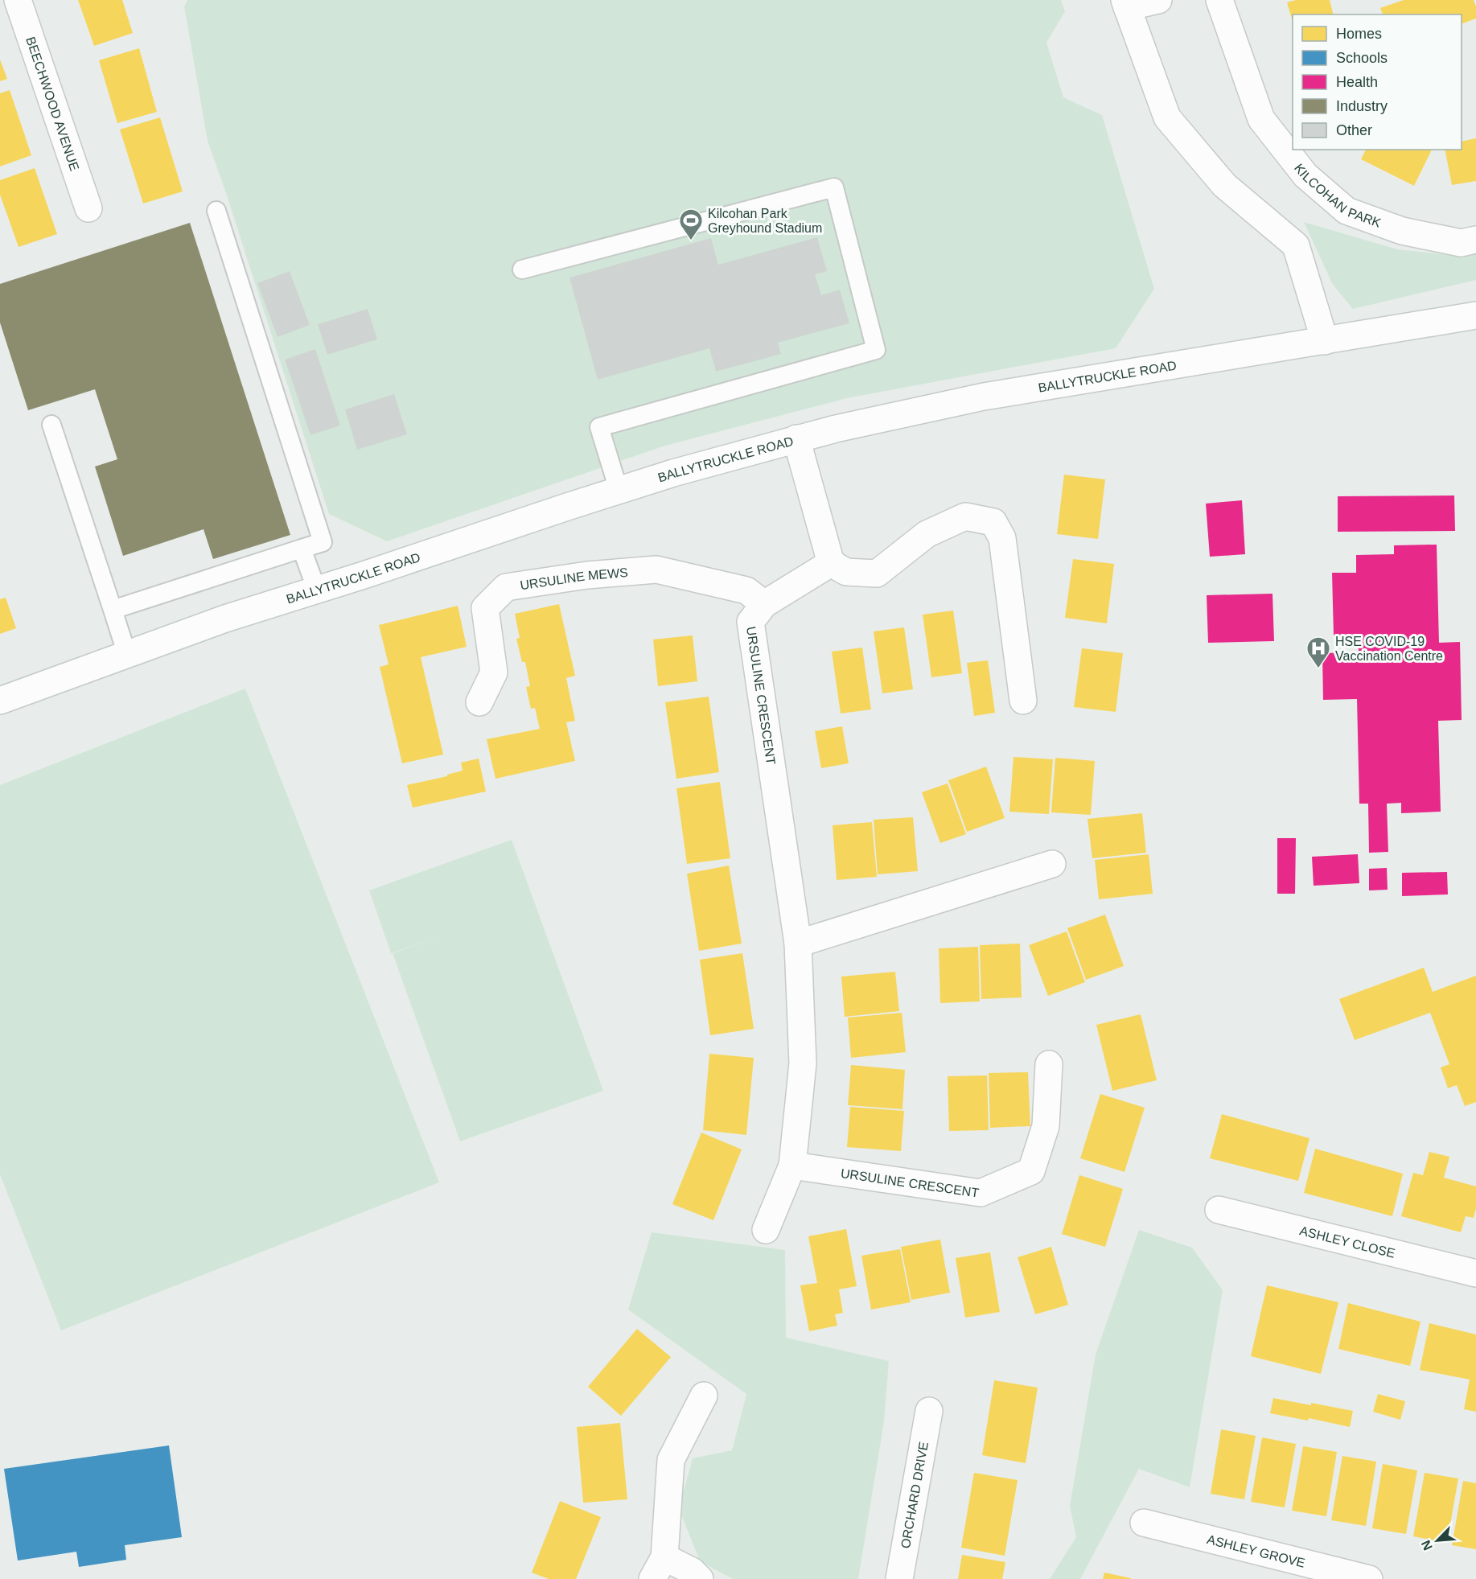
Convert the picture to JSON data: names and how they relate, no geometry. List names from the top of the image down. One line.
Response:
{"streets":{"street":["BEECHWOOD AVENUE","KILCOHAN PARK","BALLYTRUCKLE ROAD","URSULINE MEWS","URSULINE CRESCENT","ASHLEY CLOSE","ORCHARD DRIVE","ASHLEY GROVE"]},"crossings":[["URSULINE MEWS","URSULINE CRESCENT"]],"places":{"sports":["Kilcohan Park Greyhound Stadium"],"hospital":["HSE COVID-19 Vaccination Centre"]},"legend":["Homes","Schools","Health","Industry","Other"],"north":"bottom left"}
